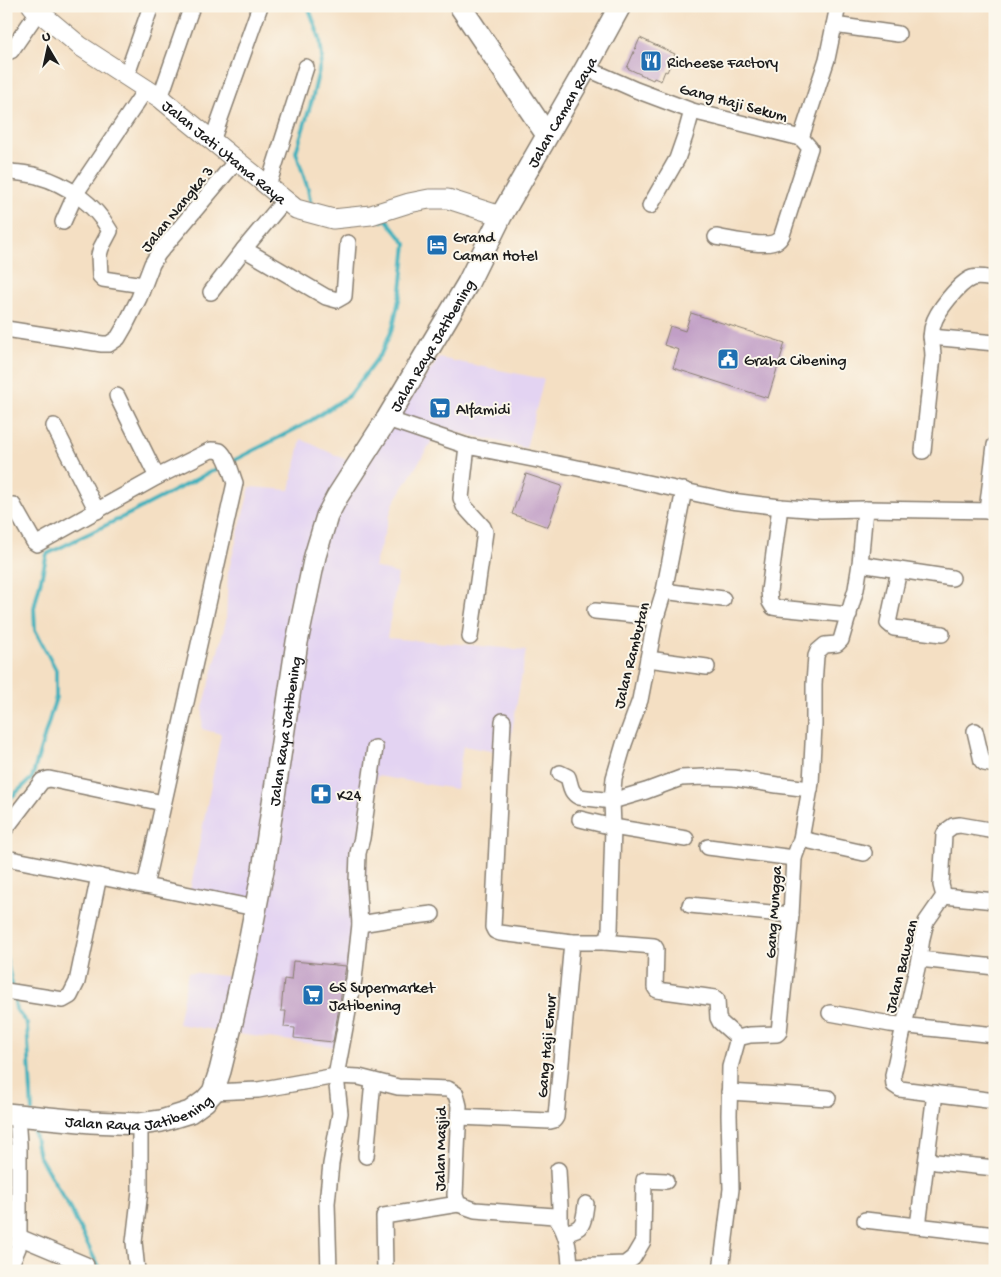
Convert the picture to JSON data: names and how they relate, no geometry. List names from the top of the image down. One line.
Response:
{"streets":{"main road":["Jalan Caman Raya","Jalan Raya Jatibening"],"street":["Gang Haji Sekum","Jalan Jati Utama Raya","Jalan Nangka 3","Jalan Rambutan","Gang Mungga","Jalan Bawean","Gang Haji Emur","Jalan Masjid"]},"crossings":[["Gang Haji Sekum","Jalan Caman Raya"],["Jalan Caman Raya","Jalan Jati Utama Raya"],["Jalan Caman Raya","Jalan Raya Jatibening"],["Jalan Jati Utama Raya","Jalan Nangka 3"],["Jalan Jati Utama Raya","Jalan Raya Jatibening"],["Jalan Raya Jatibening","Jalan Masjid"],["Gang Haji Emur","Jalan Masjid"]],"places":{"restaurant":["Richeese Factory"],"hotel":["Grand Caman Hotel"],"public building":["Graha Cibening"],"supermarket":["Alfamidi","GS Supermarket Jatibening"],"pharmacy":["K24"]},"north":"top"}
